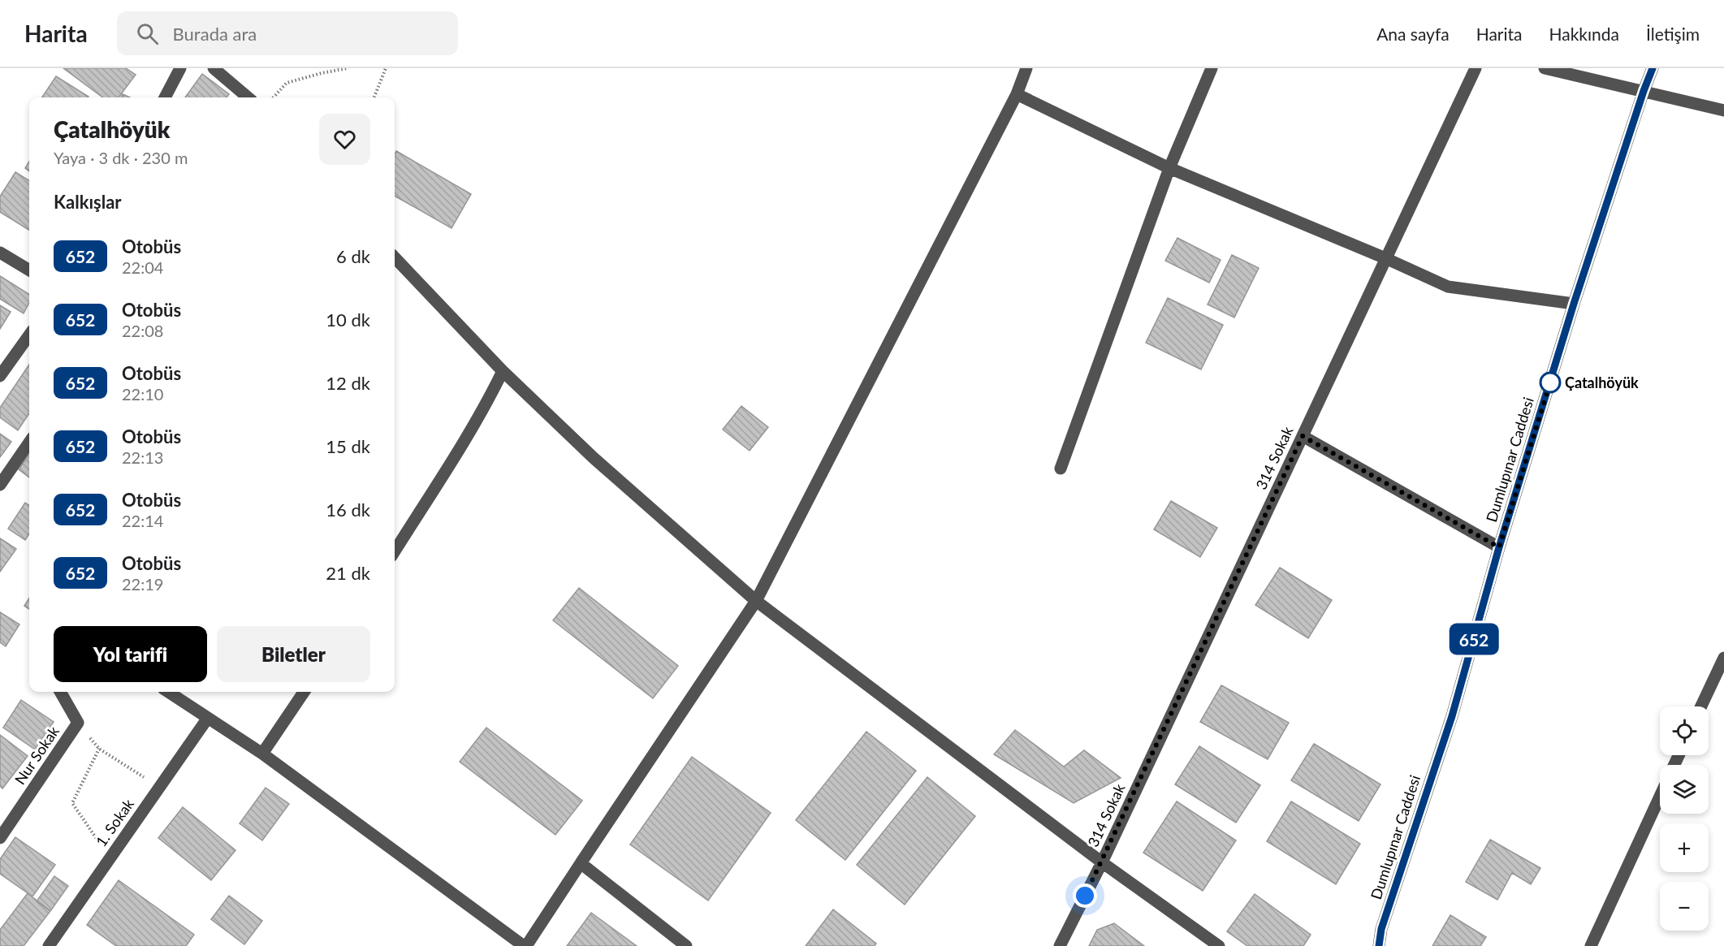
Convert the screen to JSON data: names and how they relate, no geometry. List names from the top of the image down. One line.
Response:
{"streets":{"street":["314 Sokak","Dumlupınar Caddesi","Nur Sokak","1. Sokak"]},"places":["Çatalhöyük"],"lines":["bus line 652"],"page":{"header":"Harita","search":"Burada ara","nav":["Ana sayfa","Harita","Hakkında","İletişim"],"on_map":"652","heading":[["Çatalhöyük","Yaya · 3 dk · 230 m"],"Kalkışlar"],"list":[{"mark":"652","name":"Otobüs","note":"22:04","value":"6 dk"},{"mark":"652","name":"Otobüs","note":"22:08","value":"10 dk"},{"mark":"652","name":"Otobüs","note":"22:10","value":"12 dk"},{"mark":"652","name":"Otobüs","note":"22:13","value":"15 dk"},{"mark":"652","name":"Otobüs","note":"22:14","value":"16 dk"},{"mark":"652","name":"Otobüs","note":"22:19","value":"21 dk"}],"buttons":["Yol tarifi","Biletler"],"map_buttons":["+","−"]}}
